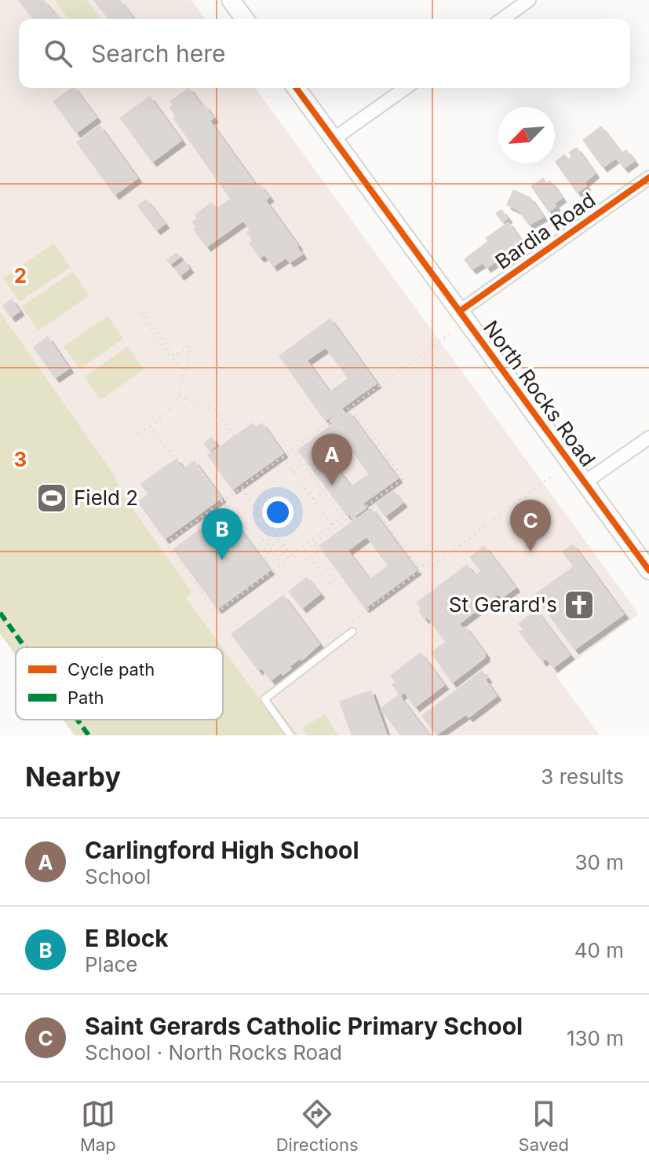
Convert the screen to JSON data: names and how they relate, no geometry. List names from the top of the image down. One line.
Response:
{"streets":{"street":["Bardia Road","North Rocks Road"]},"crossings":[["Bardia Road","North Rocks Road"]],"places":{"sports":["Field 2"],"church":["St Gerard's"]},"legend":["Cycle path","Path"],"north":"bottom left","page":{"search":"Search here","pins":["A","C","B"],"heading":["Nearby","3 results"],"list":[{"mark":"A","name":"Carlingford High School","note":"School","value":"30 m"},{"mark":"B","name":"E Block","note":"Place","value":"40 m"},{"mark":"C","name":"Saint Gerards Catholic Primary School","note":"School · North Rocks Road","value":"130 m"}],"nav":["Map","Directions","Saved"]},"grid":{"rows":["2","3"]}}
